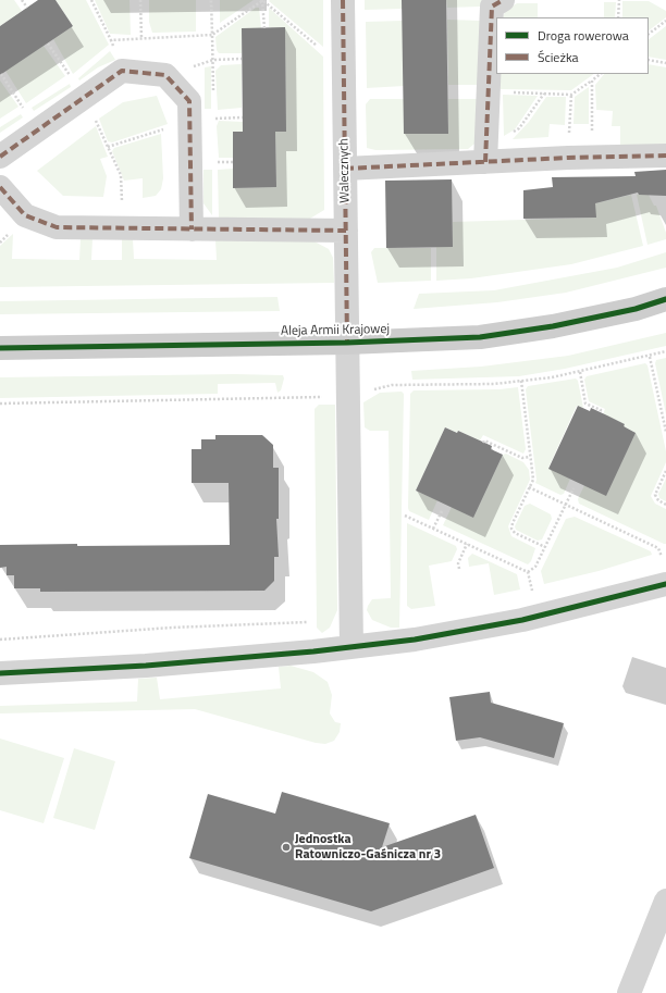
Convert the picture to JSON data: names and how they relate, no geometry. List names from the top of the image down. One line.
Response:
{"streets":{"street":["Walecznych","Aleja Armii Krajowej"]},"crossings":[["Walecznych","Aleja Armii Krajowej"]],"places":["Jednostka Ratowniczo-Gaśnicza nr 3"],"legend":["Droga rowerowa","Ścieżka"]}
